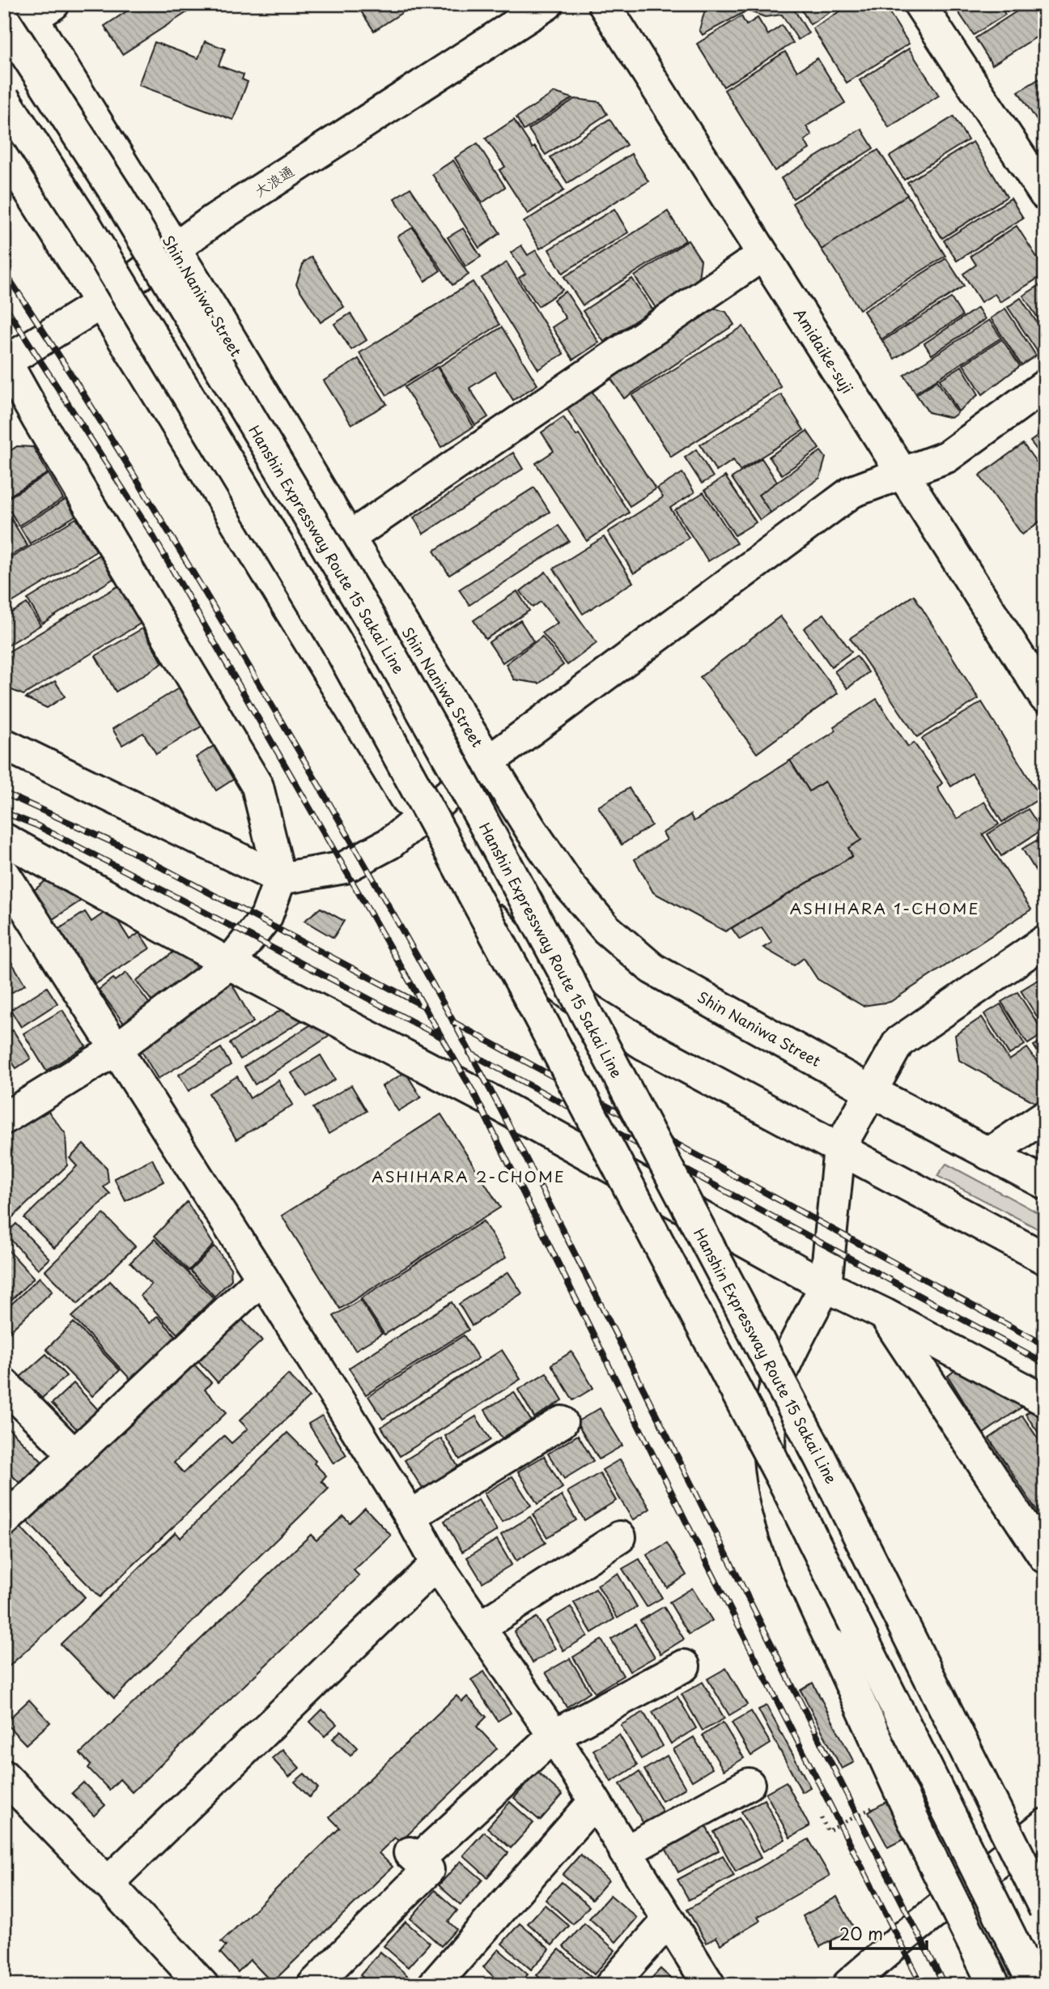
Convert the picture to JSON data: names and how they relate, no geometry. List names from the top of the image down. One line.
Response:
{"streets":{"main road":["大浪通","Shin Naniwa Street","Amidaike-suji","Hanshin Expressway Route 15 Sakai Line"]},"crossings":[["大浪通","Shin Naniwa Street"],["Shin Naniwa Street","Hanshin Expressway Route 15 Sakai Line"]],"districts":["ASHIHARA 1-CHOME","ASHIHARA 2-CHOME"],"scale_bar":"20 m"}
